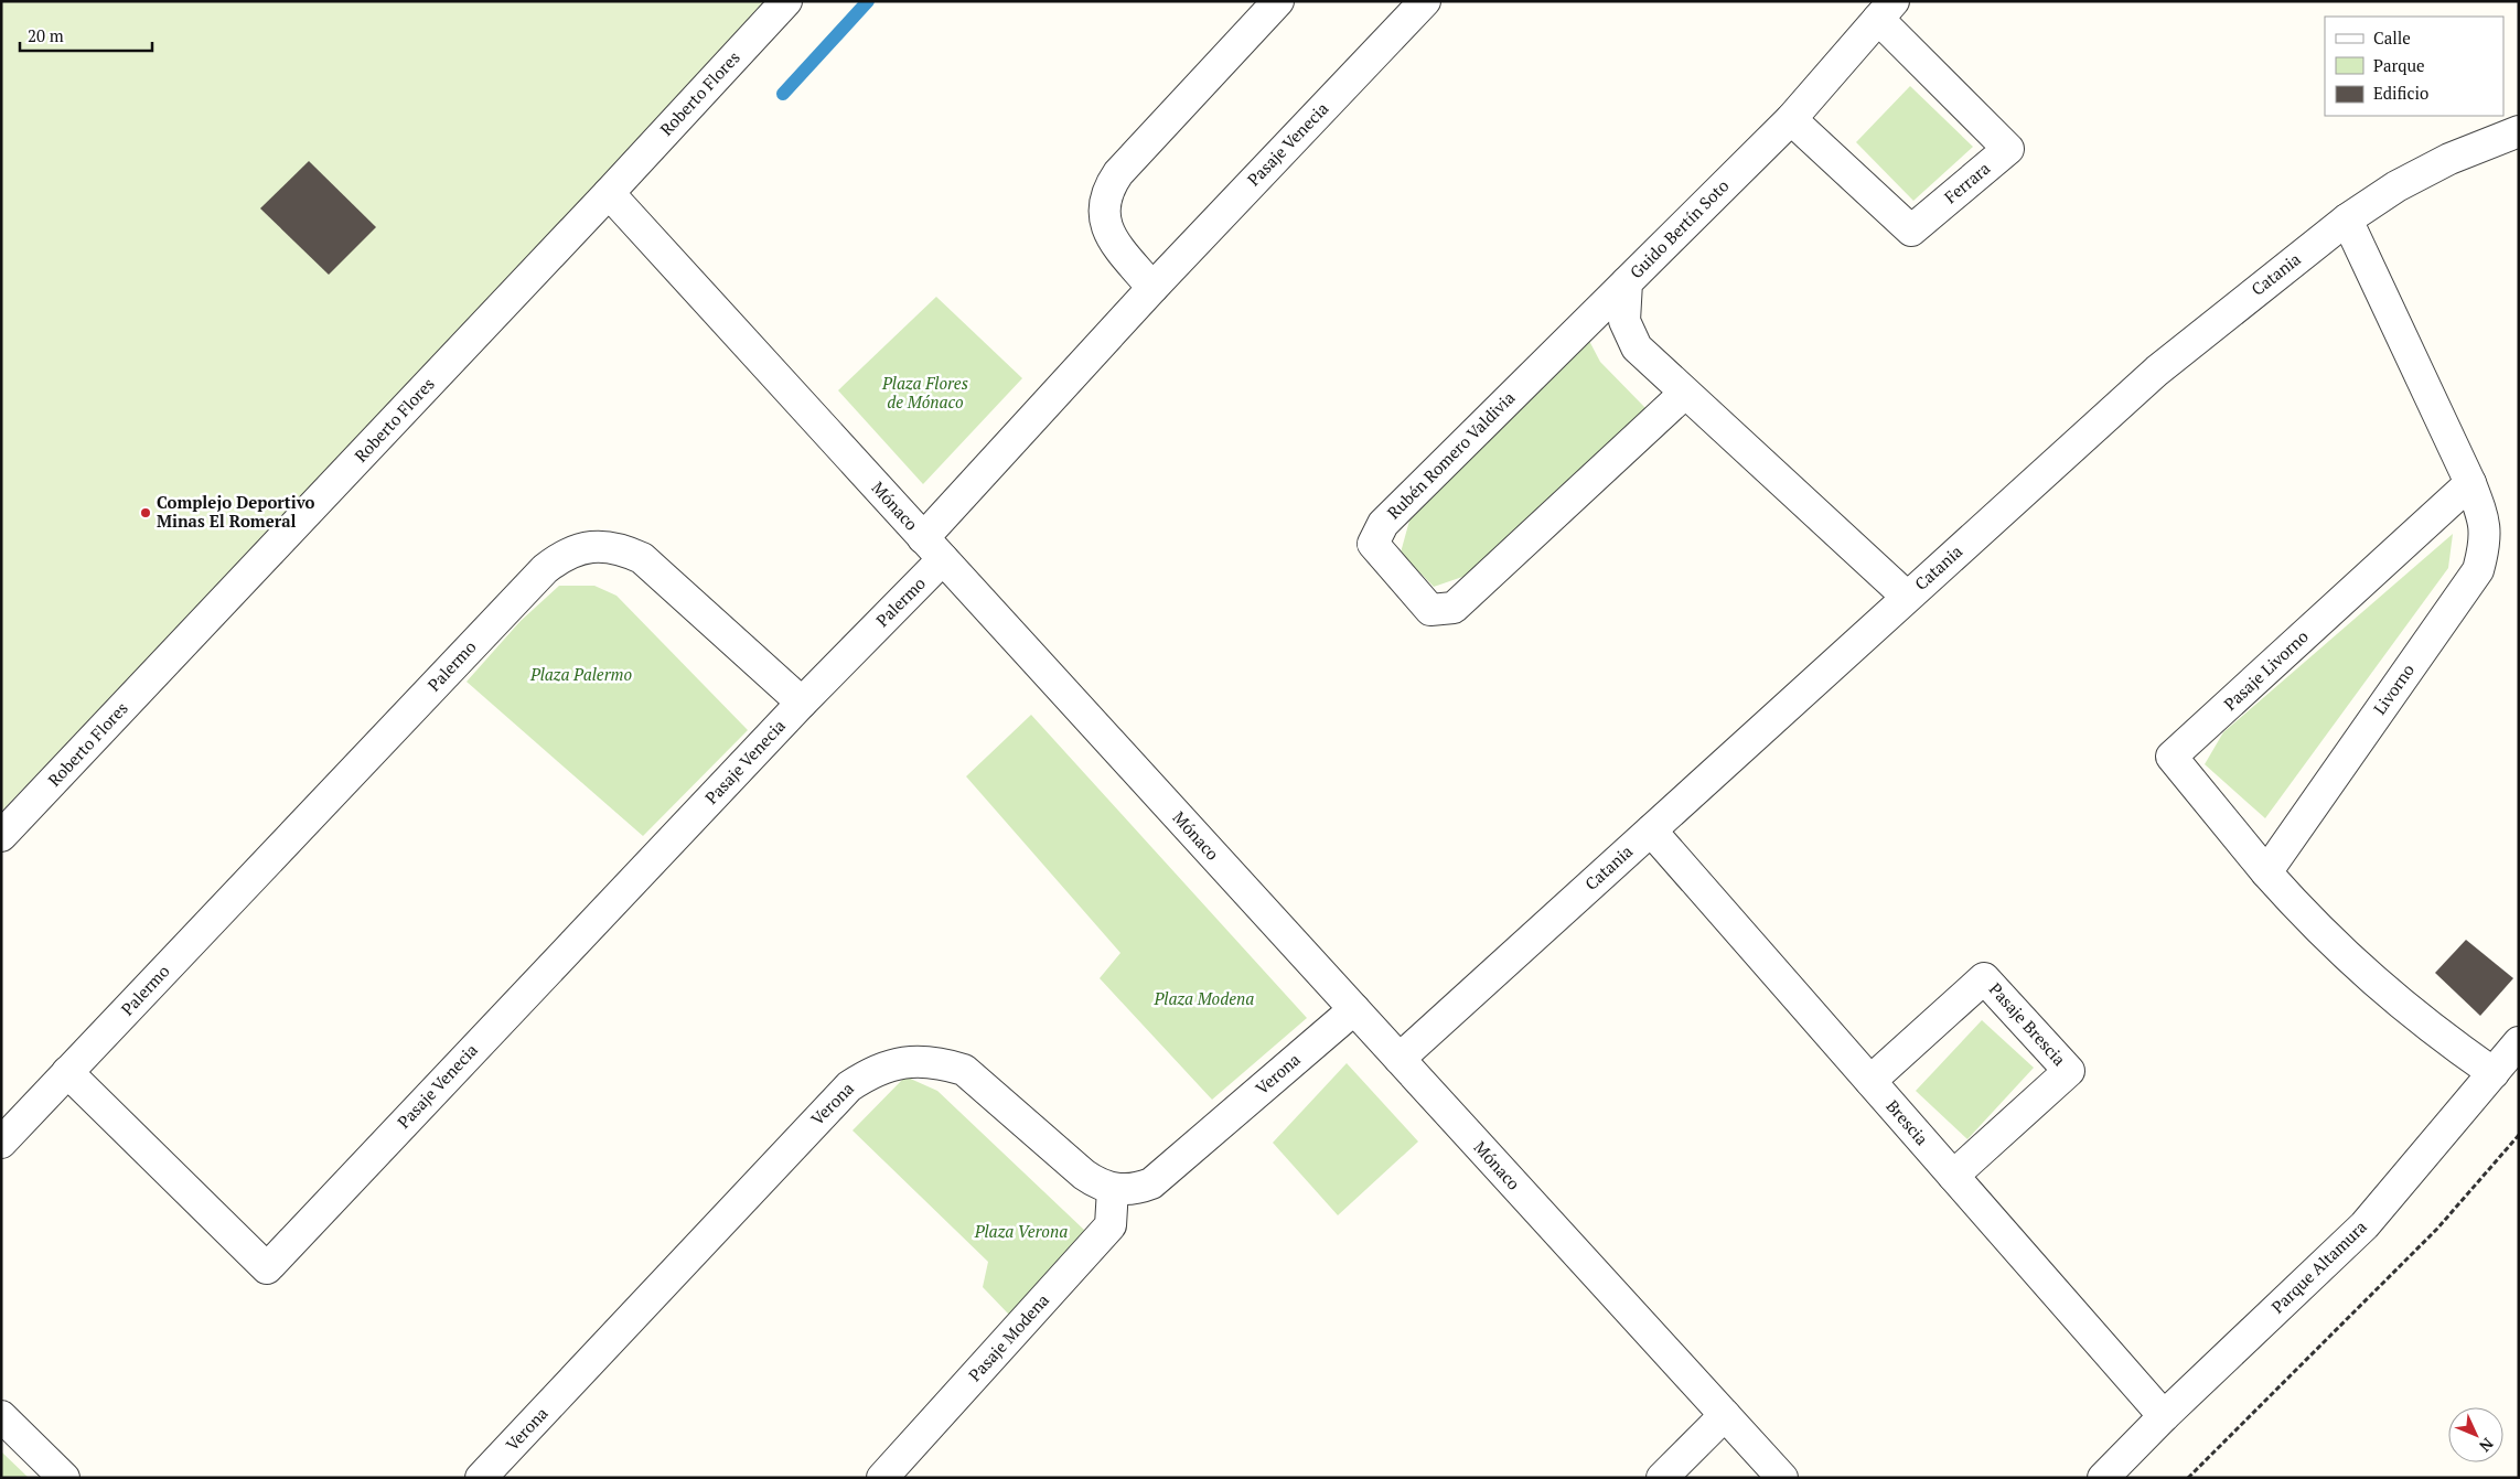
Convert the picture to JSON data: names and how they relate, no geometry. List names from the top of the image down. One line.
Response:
{"streets":{"street":["Roberto Flores","Pasaje Venecia","Ferrara","Guido Bertín Soto","Catania","Rubén Romero Valdivia","Mónaco","Palermo","Pasaje Livorno","Livorno","Pasaje Brescia","Verona","Brescia","Parque Altamura","Pasaje Modena"]},"crossings":[["Roberto Flores","Mónaco"],["Pasaje Venecia","Mónaco"],["Pasaje Venecia","Palermo"],["Ferrara","Guido Bertín Soto"],["Guido Bertín Soto","Catania"],["Guido Bertín Soto","Rubén Romero Valdivia"],["Catania","Mónaco"],["Catania","Livorno"],["Catania","Brescia"],["Mónaco","Palermo"],["Mónaco","Verona"],["Pasaje Livorno","Livorno"],["Pasaje Brescia","Brescia"],["Verona","Pasaje Modena"],["Brescia","Parque Altamura"]],"parks":["Plaza Flores de Mónaco","Plaza Palermo","Plaza Modena","Plaza Verona"],"places":["Complejo Deportivo Minas El Romeral"],"legend":["Calle","Parque","Edificio"],"scale_bar":"20 m","north":"bottom right"}
